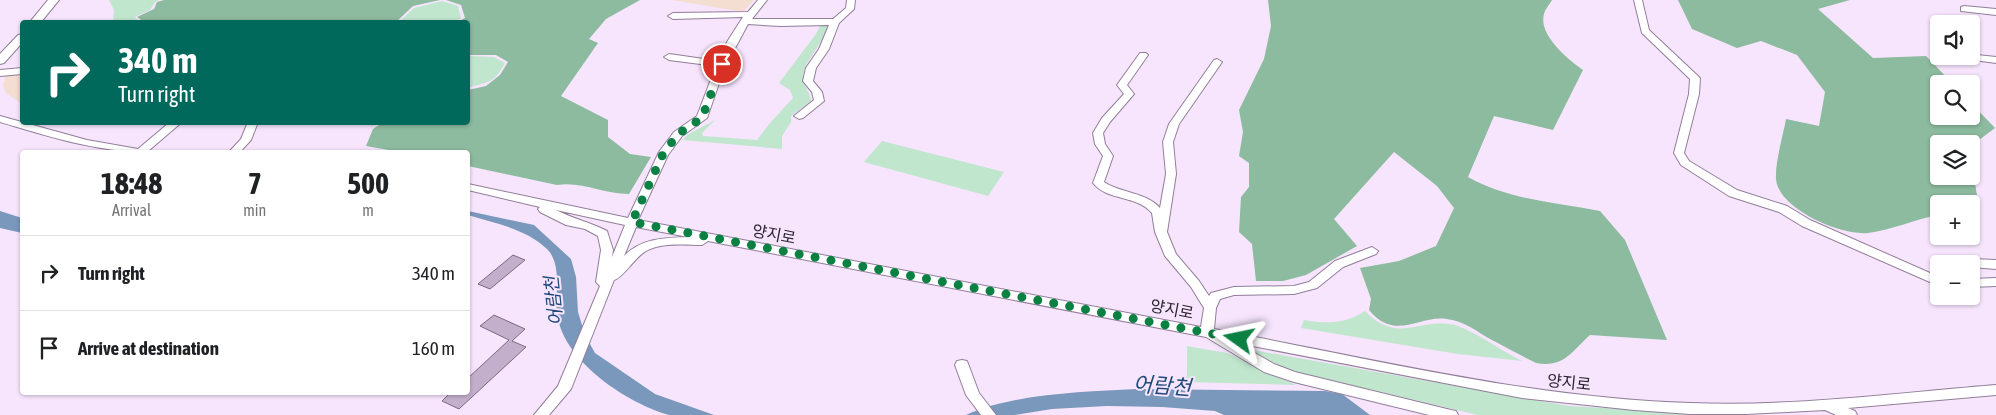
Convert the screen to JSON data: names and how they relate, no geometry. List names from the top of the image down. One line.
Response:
{"streets":{"street":["양지로"]},"water":["어람천"],"page":{"map_buttons":["+","−"],"turn":["340 m","Turn right"],"eta":["18:48","Arrival","7","min","500","m"],"list":[{"name":"Turn right","value":"340 m"},{"name":"Arrive at destination","value":"160 m"}]}}
